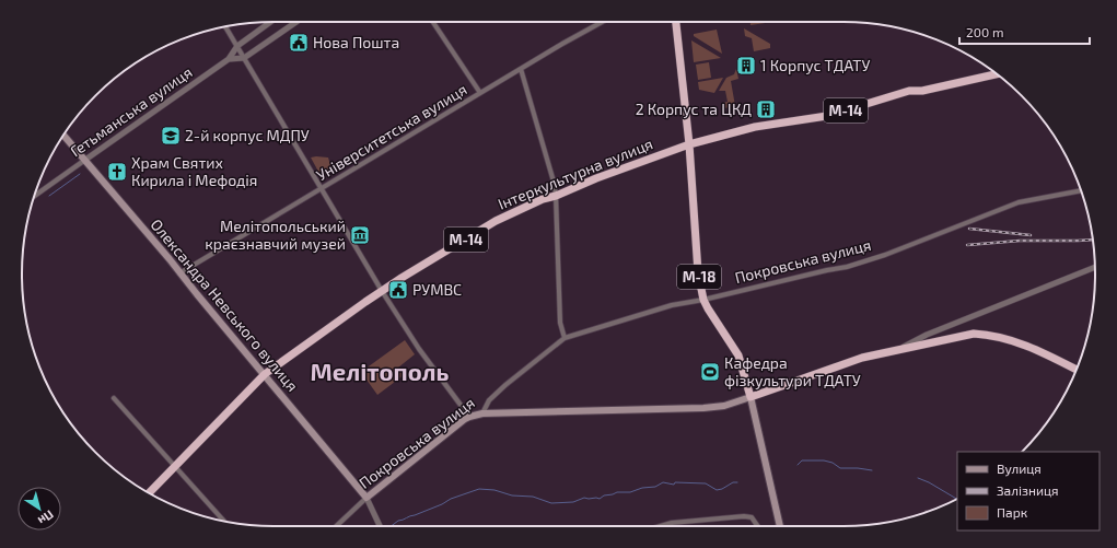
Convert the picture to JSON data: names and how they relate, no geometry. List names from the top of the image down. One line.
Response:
{"streets":{"highway":["М-14","Інтеркультурна вулиця","М-18"],"main road":["Покровська вулиця","Олександра Невського вулиця"],"street":["Гетьманська вулиця","Університетська вулиця"]},"crossings":[["Гетьманська вулиця","Олександра Невського вулиця"],["Університетська вулиця","Олександра Невського вулиця"],["Інтеркультурна вулиця","М-18"],["Інтеркультурна вулиця","Олександра Невського вулиця"],["Покровська вулиця","М-18"],["Покровська вулиця","Олександра Невського вулиця"]],"districts":["Мелітополь"],"places":{"public building":["Нова Пошта","РУМВC"],"building":["1 Корпус ТДАТУ","2 Корпус та ЦКД"],"school or university":["2-й корпус МДПУ"],"church":["Храм Святих Кирила і Мефодія"],"museum":["Мелітопольський краєзнавчий музей"],"sports":["Кафедра фізкультури ТДАТУ"]},"legend":["Вулиця","Залізниця","Парк"],"scale_bar":"200 m","north":"bottom right"}
